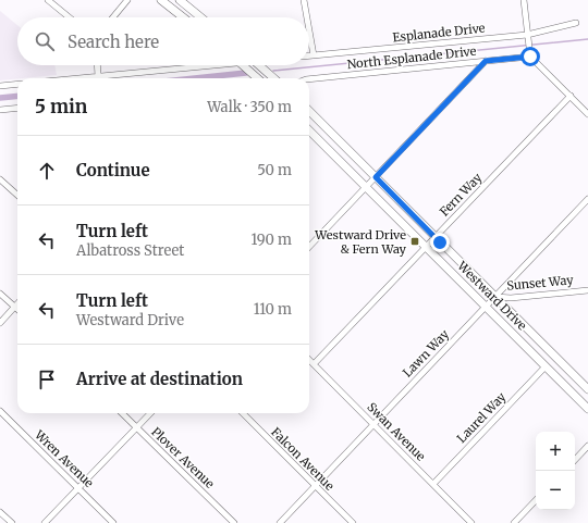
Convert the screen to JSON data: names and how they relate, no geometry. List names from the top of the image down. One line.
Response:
{"streets":{"street":["Esplanade Drive","North Esplanade Drive","Fern Way","Sunset Way","Westward Drive","Lawn Way","Laurel Way","Swan Avenue","Plover Avenue","Wren Avenue","Falcon Avenue"]},"crossings":[["Fern Way","Westward Drive"],["Fern Way","Swan Avenue"],["Sunset Way","Westward Drive"],["Sunset Way","Lawn Way"],["Westward Drive","Lawn Way"],["Westward Drive","Laurel Way"],["Lawn Way","Swan Avenue"],["Lawn Way","Falcon Avenue"],["Laurel Way","Swan Avenue"]],"places":{"transit":["Westward Drive & Fern Way"]},"page":{"search":"Search here","heading":["5 min","Walk · 350 m"],"list":[["Continue","50 m"],["Turn left","Albatross Street","190 m"],["Turn left","Westward Drive","110 m"],"Arrive at destination"],"map_buttons":["+","−"]}}
